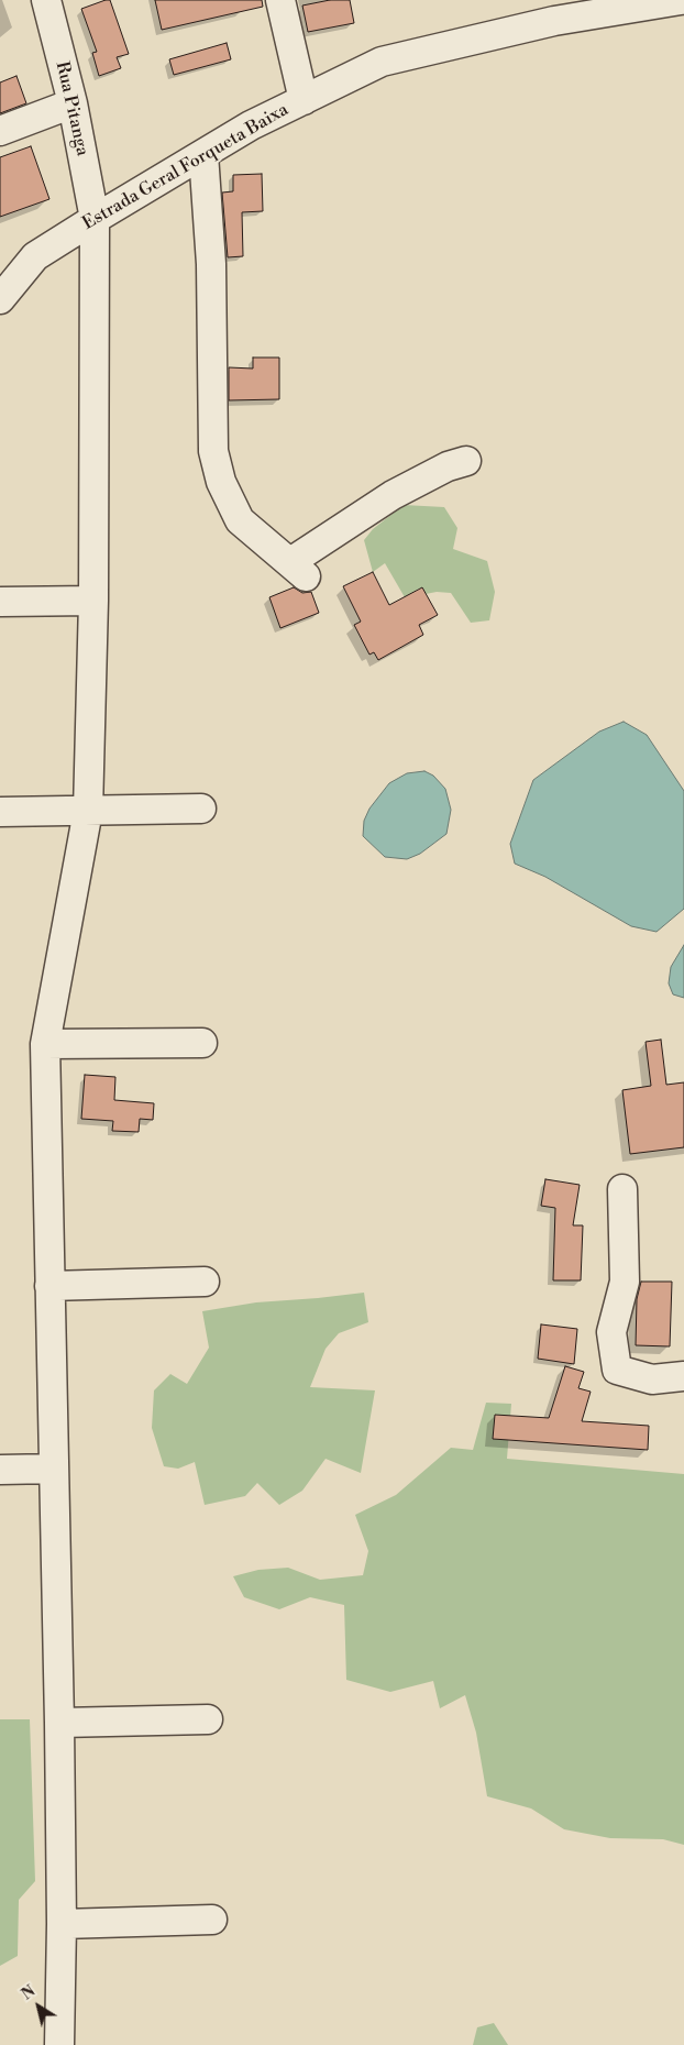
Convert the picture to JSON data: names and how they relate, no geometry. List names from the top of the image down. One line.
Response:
{"streets":{"street":["Rua Pitanga","Estrada Geral Forqueta Baixa"]},"crossings":[["Rua Pitanga","Estrada Geral Forqueta Baixa"]],"north":"top left"}
